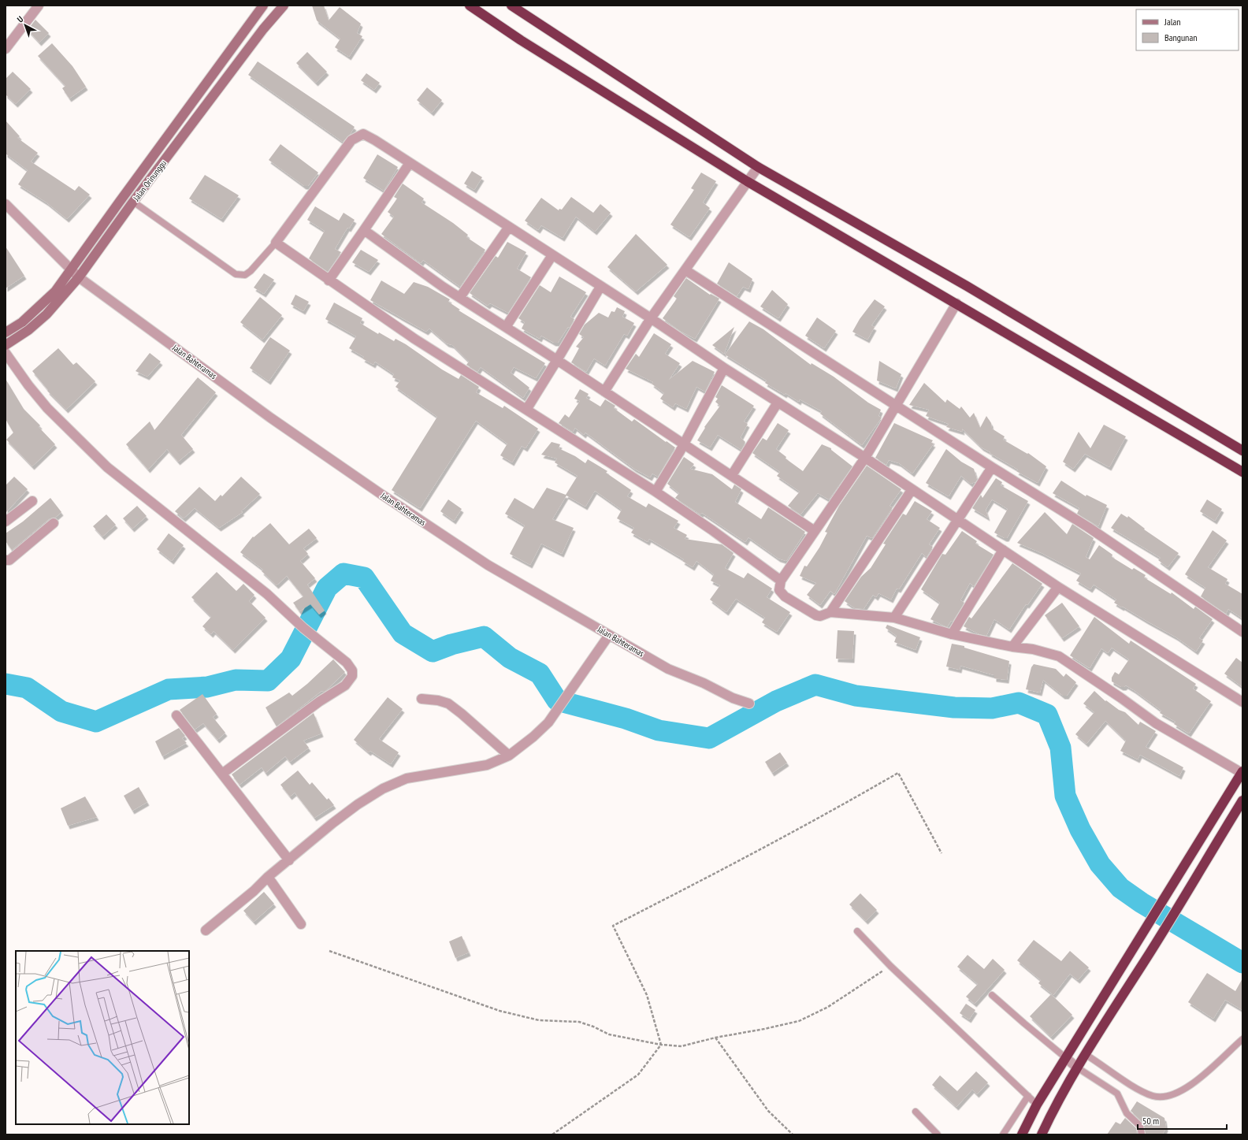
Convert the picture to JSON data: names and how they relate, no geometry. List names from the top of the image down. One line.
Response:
{"streets":{"street":["Jalan Orinunggu","Jalan Bahteramas"]},"crossings":[["Jalan Orinunggu","Jalan Bahteramas"]],"legend":["Jalan","Bangunan"],"scale_bar":"50 m","north":"top left"}
